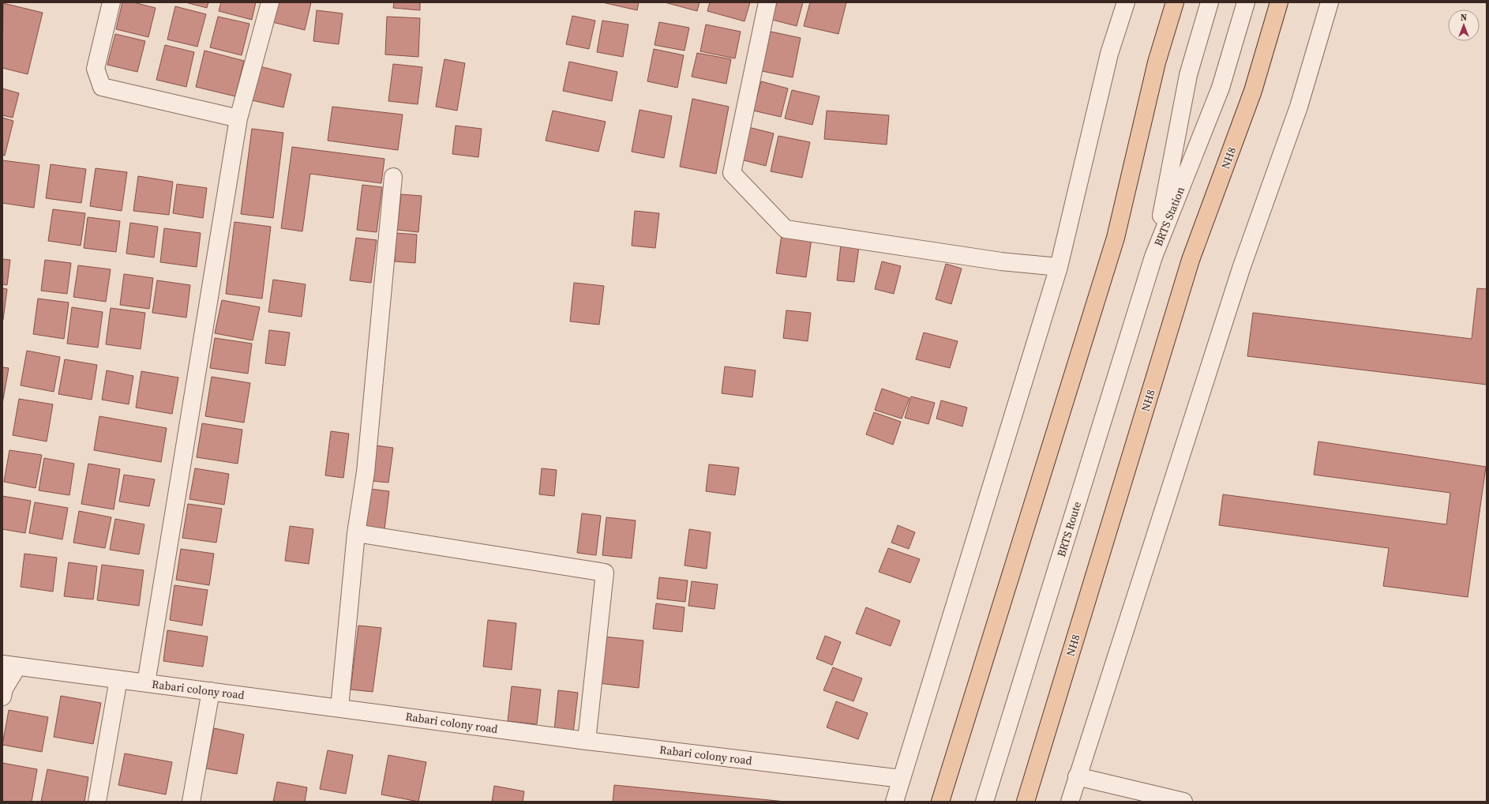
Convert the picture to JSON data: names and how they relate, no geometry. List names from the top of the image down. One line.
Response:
{"streets":{"main road":["NH8"],"street":["BRTS Station","BRTS Route","Rabari colony road"]},"crossings":[["BRTS Station","BRTS Route"]],"north":"top"}
